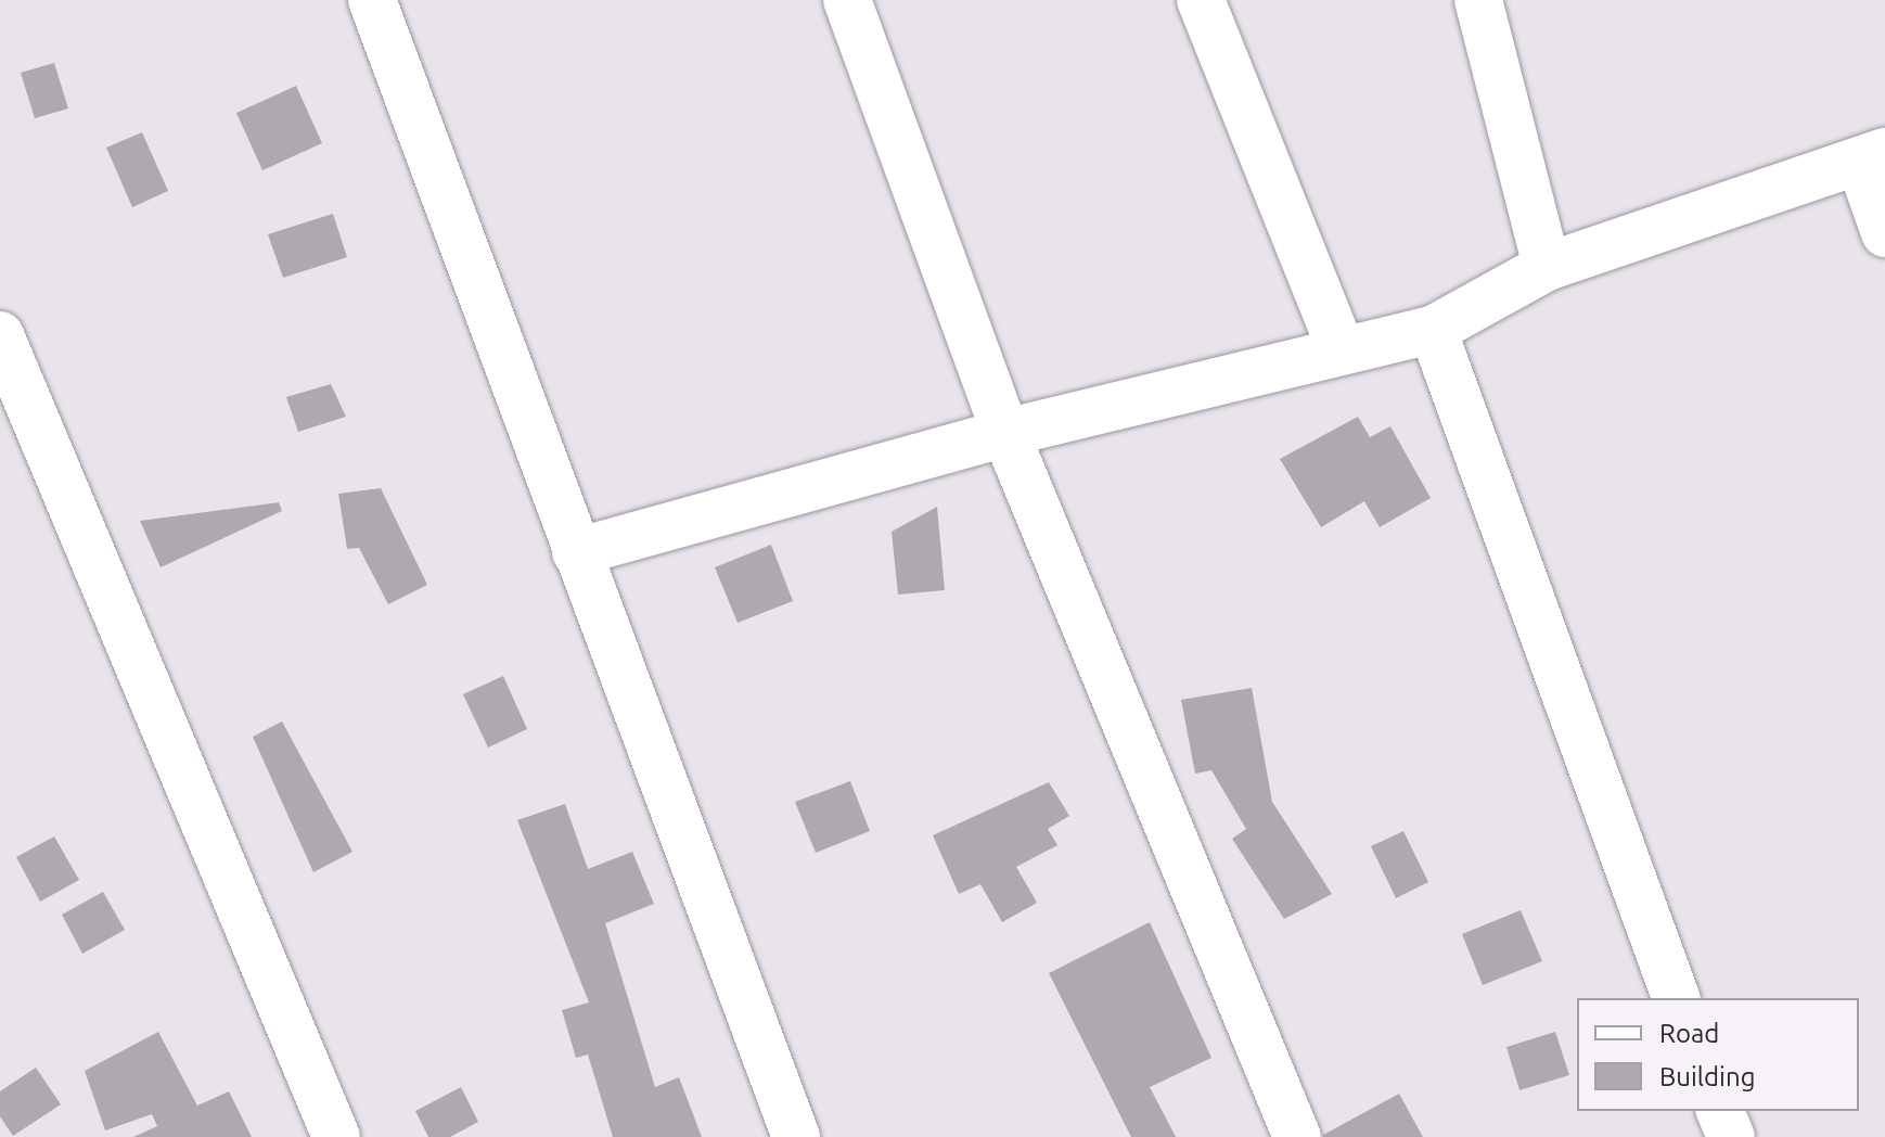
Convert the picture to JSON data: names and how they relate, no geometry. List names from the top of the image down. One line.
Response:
{"legend":["Road","Building"]}
